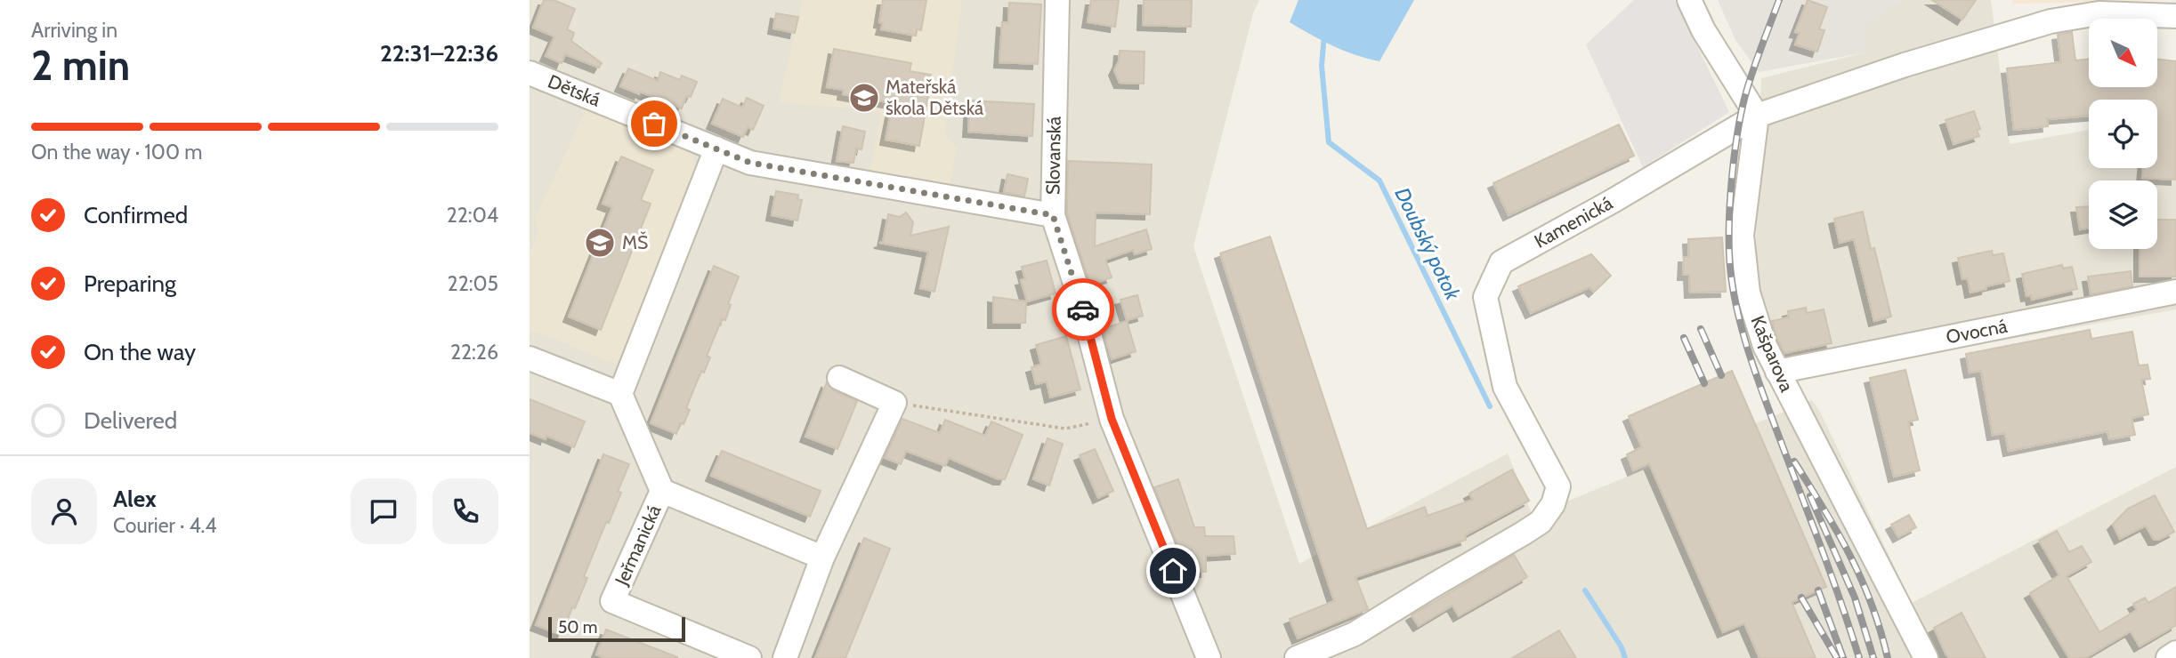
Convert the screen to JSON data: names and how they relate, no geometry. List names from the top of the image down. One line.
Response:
{"streets":{"street":["Dětská","Slovanská","Kamenická","Ovocná","Kašparova","Jeřmanická"]},"crossings":[["Dětská","Slovanská"],["Kamenická","Kašparova"],["Ovocná","Kašparova"]],"water":["Doubský potok"],"places":{"school or university":["Mateřská škola Dětská","MŠ"]},"scale_bar":"50 m","north":"bottom right","page":{"heading":["2 min","Arriving in","22:31–22:36"],"panel":["Alex","Courier · 4.4"],"bar":"On the way · 100 m","list":[["Confirmed","22:04"],["Preparing","22:05"],["On the way","22:26"],"Delivered"],"scale":"50 m"}}
